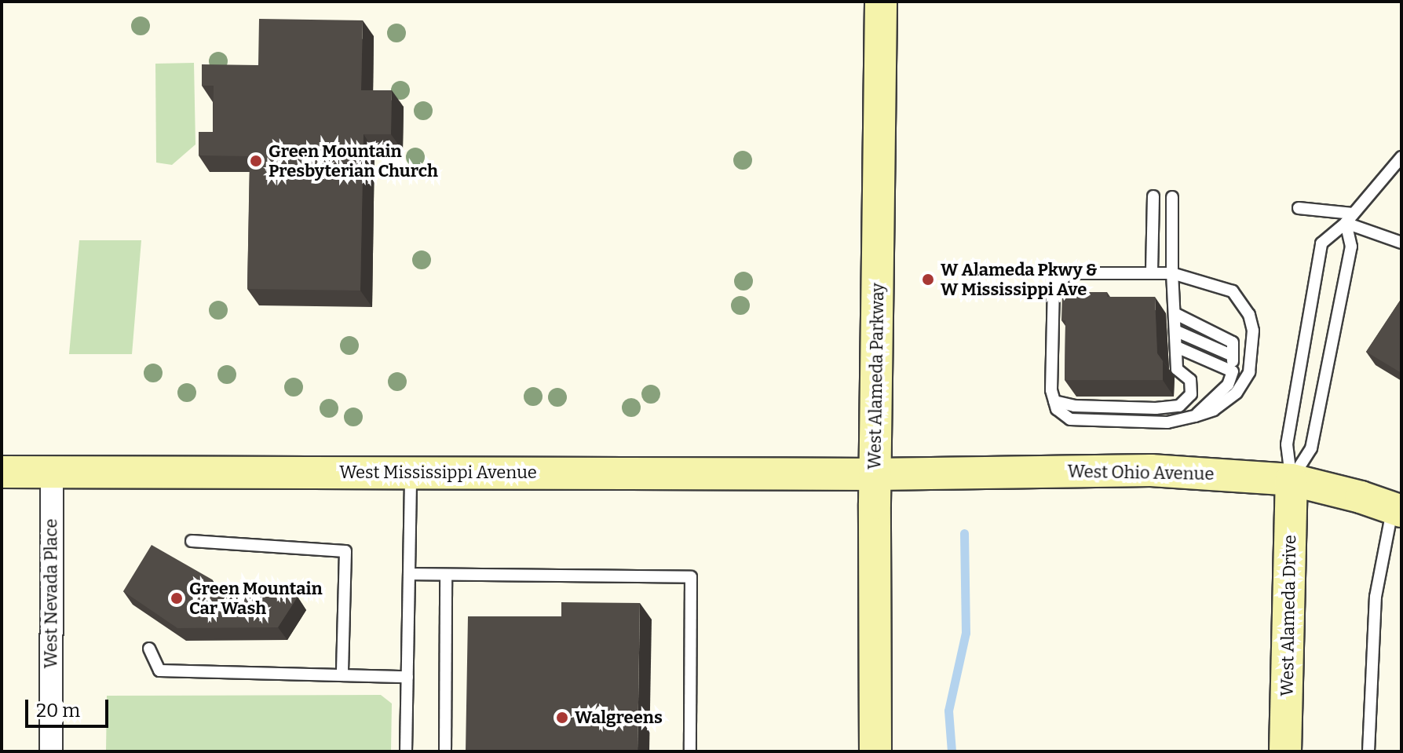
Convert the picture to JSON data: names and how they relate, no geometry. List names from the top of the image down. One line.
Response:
{"streets":{"street":["West Alameda Parkway","West Mississippi Avenue","West Ohio Avenue","West Nevada Place","West Alameda Drive"]},"crossings":[["West Alameda Parkway","West Mississippi Avenue"],["West Alameda Parkway","West Ohio Avenue"],["West Mississippi Avenue","West Ohio Avenue"],["West Mississippi Avenue","West Nevada Place"],["West Ohio Avenue","West Alameda Drive"]],"places":["Green Mountain Presbyterian Church","W Alameda Pkwy & W Mississippi Ave","Green Mountain Car Wash","Walgreens"],"scale_bar":"20 m"}
